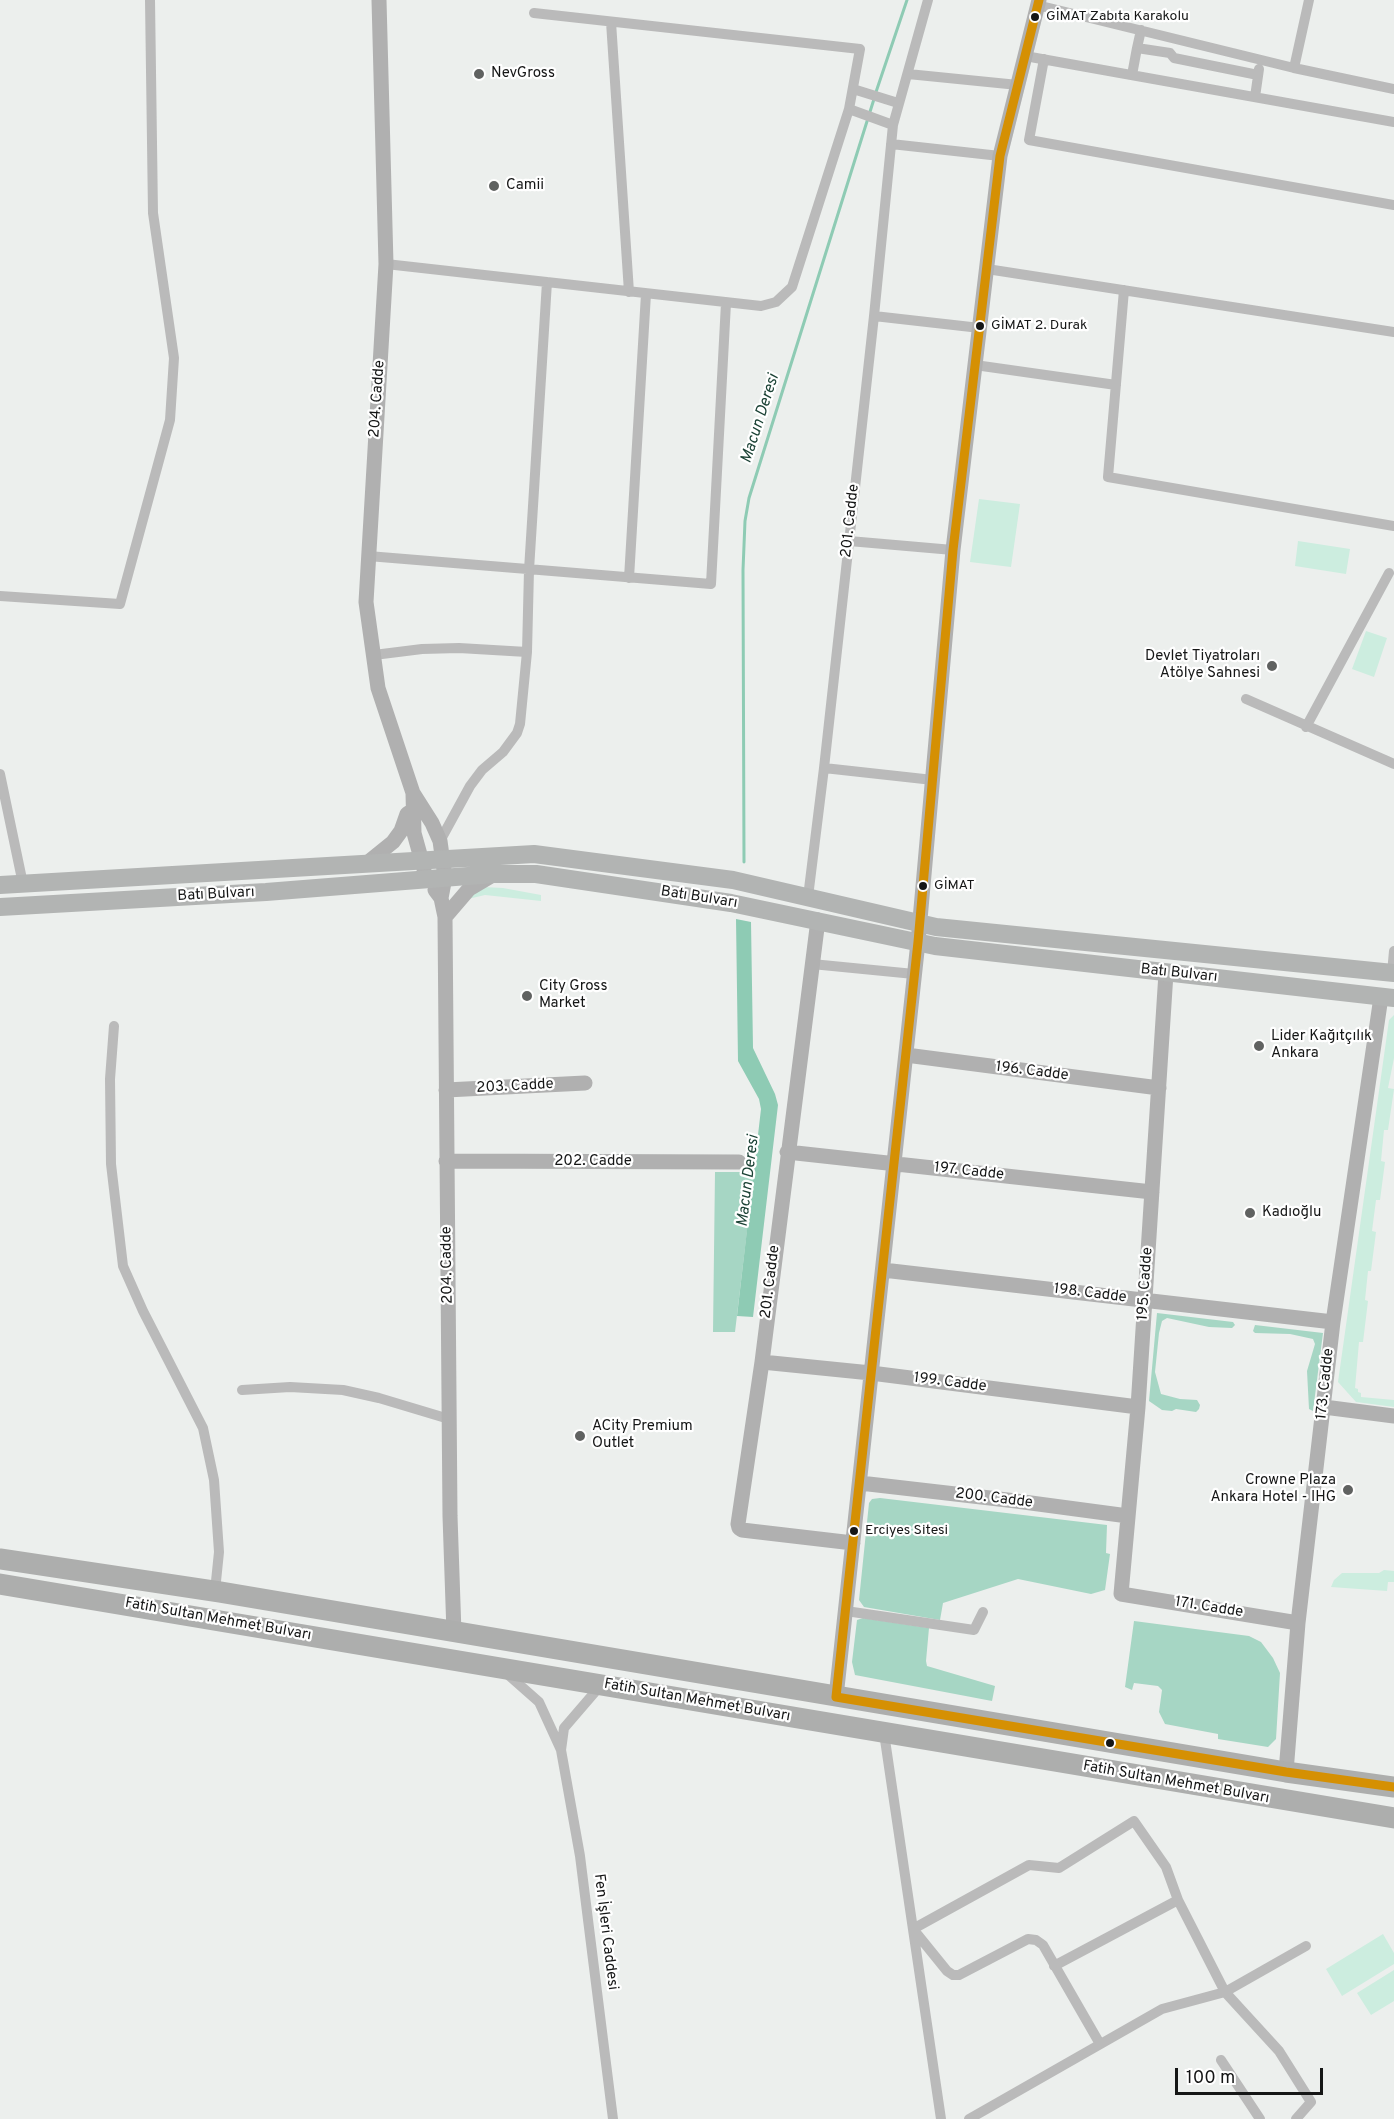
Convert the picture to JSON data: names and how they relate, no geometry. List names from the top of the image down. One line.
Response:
{"streets":{"highway":["Fatih Sultan Mehmet Bulvarı"],"main road":["Batı Bulvarı"],"street":["204. Cadde","201. Cadde","196. Cadde","203. Cadde","202. Cadde","197. Cadde","195. Cadde","198. Cadde","199. Cadde","173. Cadde","200. Cadde","171. Cadde","Fen İşleri Caddesi"]},"crossings":[["204. Cadde","Batı Bulvarı"],["204. Cadde","203. Cadde"],["204. Cadde","202. Cadde"],["204. Cadde","Fatih Sultan Mehmet Bulvarı"],["201. Cadde","Batı Bulvarı"],["201. Cadde","197. Cadde"],["201. Cadde","199. Cadde"],["Batı Bulvarı","195. Cadde"],["Batı Bulvarı","173. Cadde"],["196. Cadde","195. Cadde"],["197. Cadde","195. Cadde"],["195. Cadde","198. Cadde"],["195. Cadde","199. Cadde"],["195. Cadde","200. Cadde"],["195. Cadde","171. Cadde"],["198. Cadde","173. Cadde"],["173. Cadde","171. Cadde"],["173. Cadde","Fatih Sultan Mehmet Bulvarı"]],"water":["Macun Deresi"],"places":["GİMAT Zabıta Karakolu","NevGross","Camii","GİMAT 2. Durak","Devlet Tiyatroları Atölye Sahnesi","GİMAT","City Gross Market","Lider Kağıtçılık Ankara","Kadıoğlu","ACity Premium Outlet","Crowne Plaza Ankara Hotel - IHG","Erciyes Sitesi"],"scale_bar":"100 m"}
